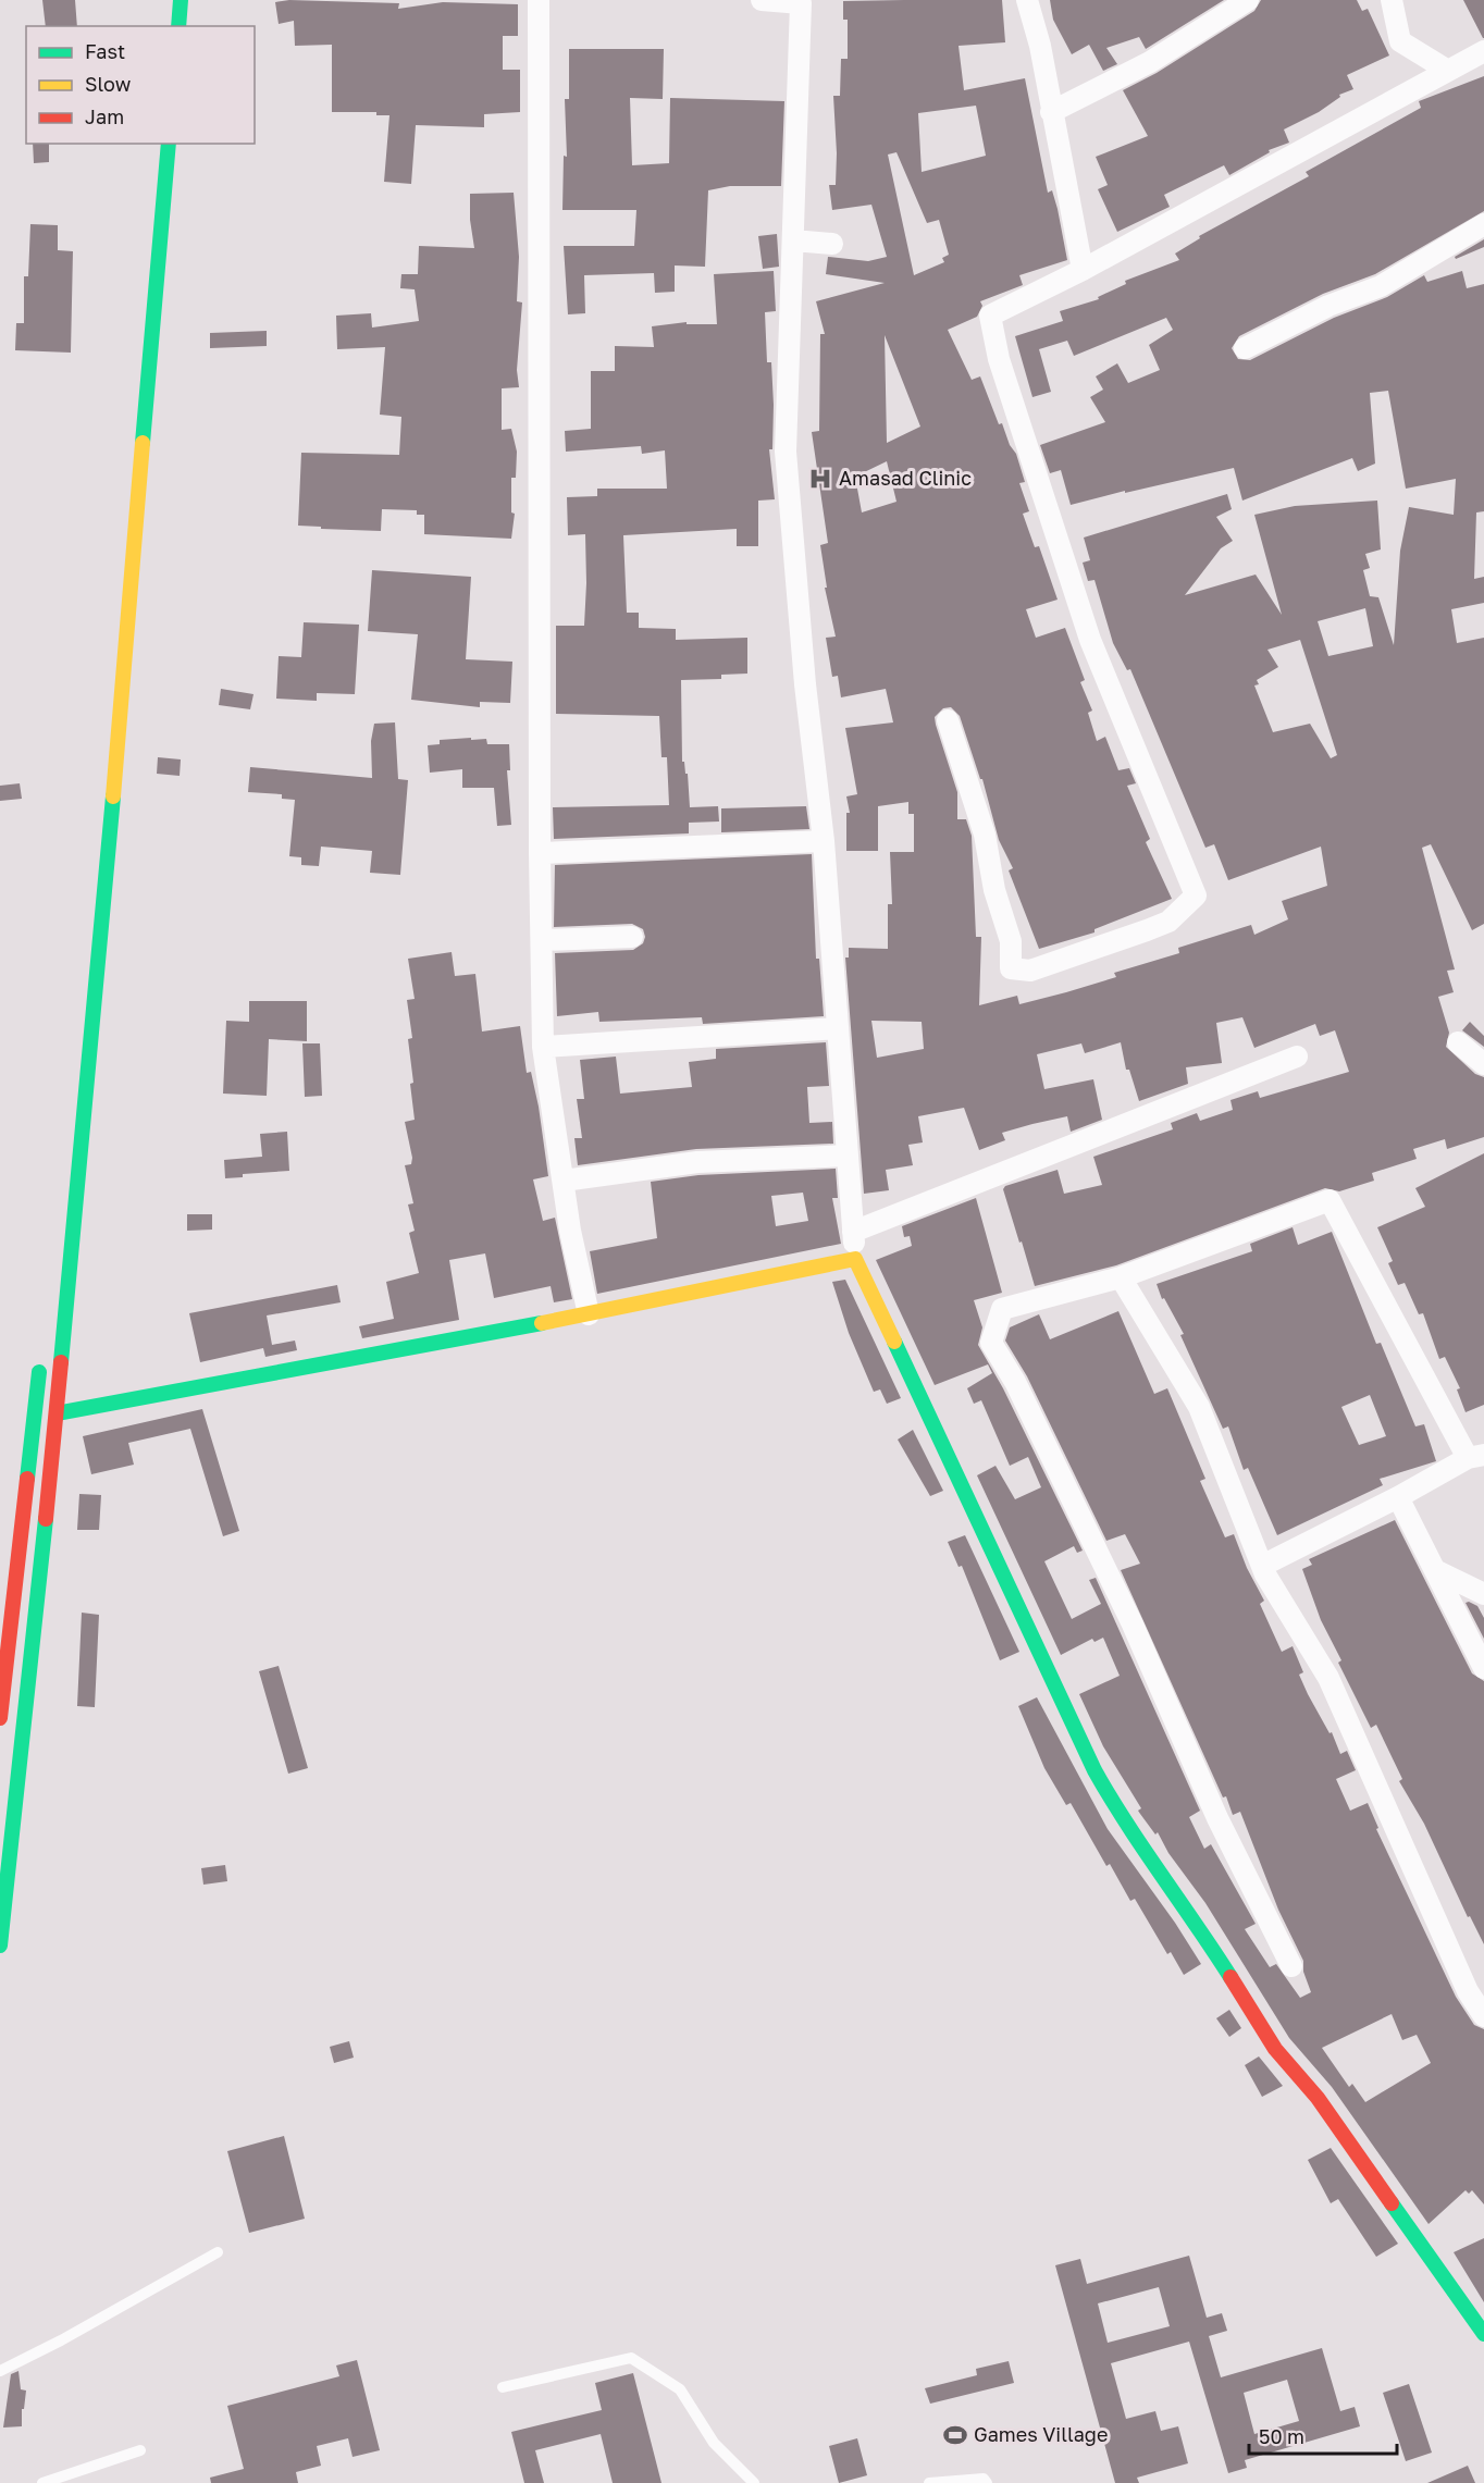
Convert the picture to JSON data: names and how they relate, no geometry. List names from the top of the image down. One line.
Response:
{"places":{"hospital":["Amasad Clinic"],"sports":["Games Village"]},"legend":["Fast","Slow","Jam"],"scale_bar":"50 m"}
